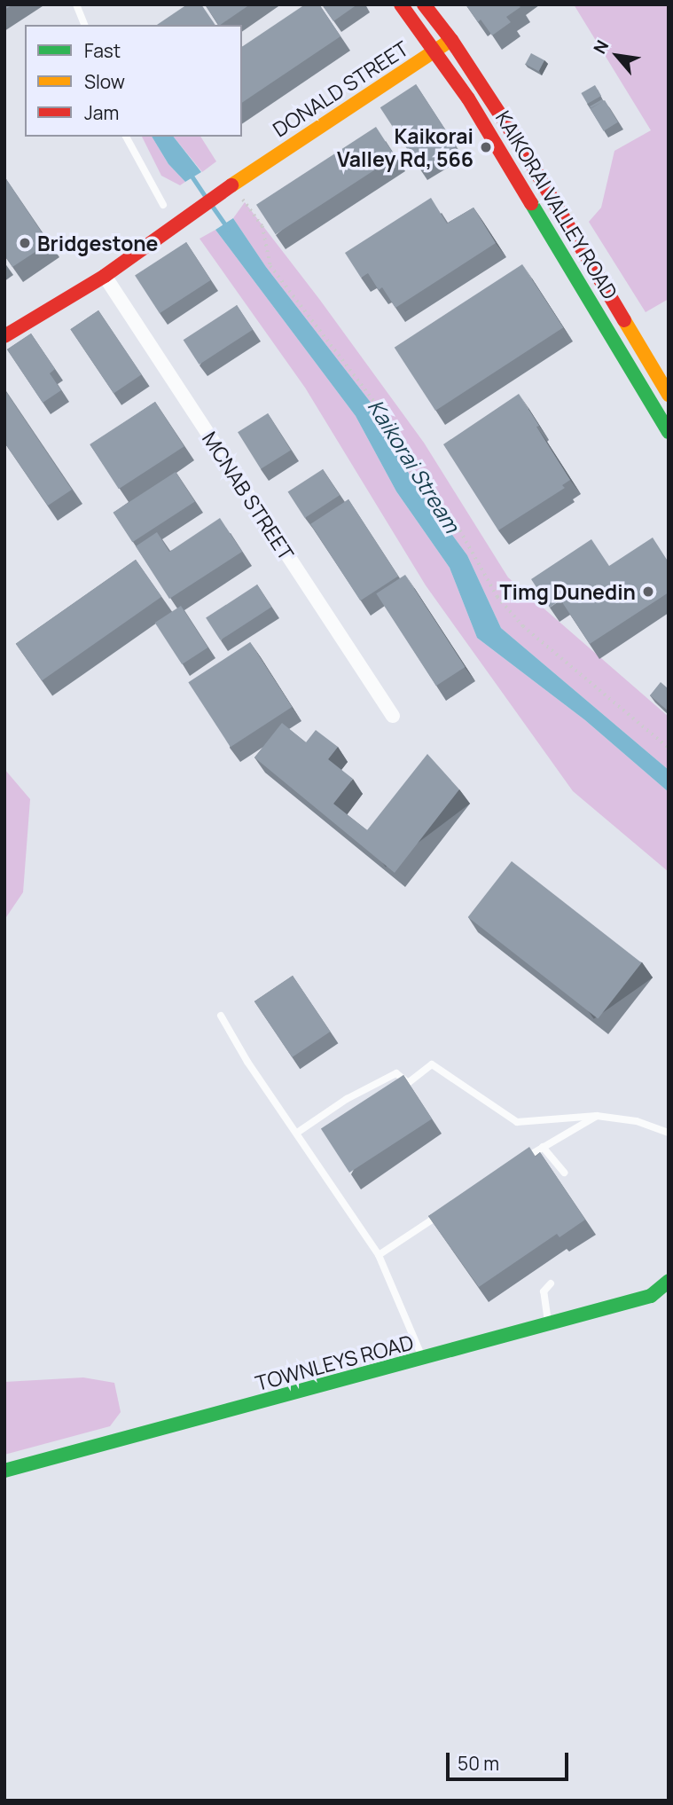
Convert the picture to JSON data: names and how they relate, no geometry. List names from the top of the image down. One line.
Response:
{"streets":{"street":["DONALD STREET","KAIKORAI VALLEY ROAD","MCNAB STREET","TOWNLEYS ROAD"]},"crossings":[["DONALD STREET","KAIKORAI VALLEY ROAD"],["DONALD STREET","MCNAB STREET"]],"water":["Kaikorai Stream"],"places":["Kaikorai Valley Rd, 566","Bridgestone","Timg Dunedin"],"legend":["Fast","Slow","Jam"],"scale_bar":"50 m","north":"top left"}
